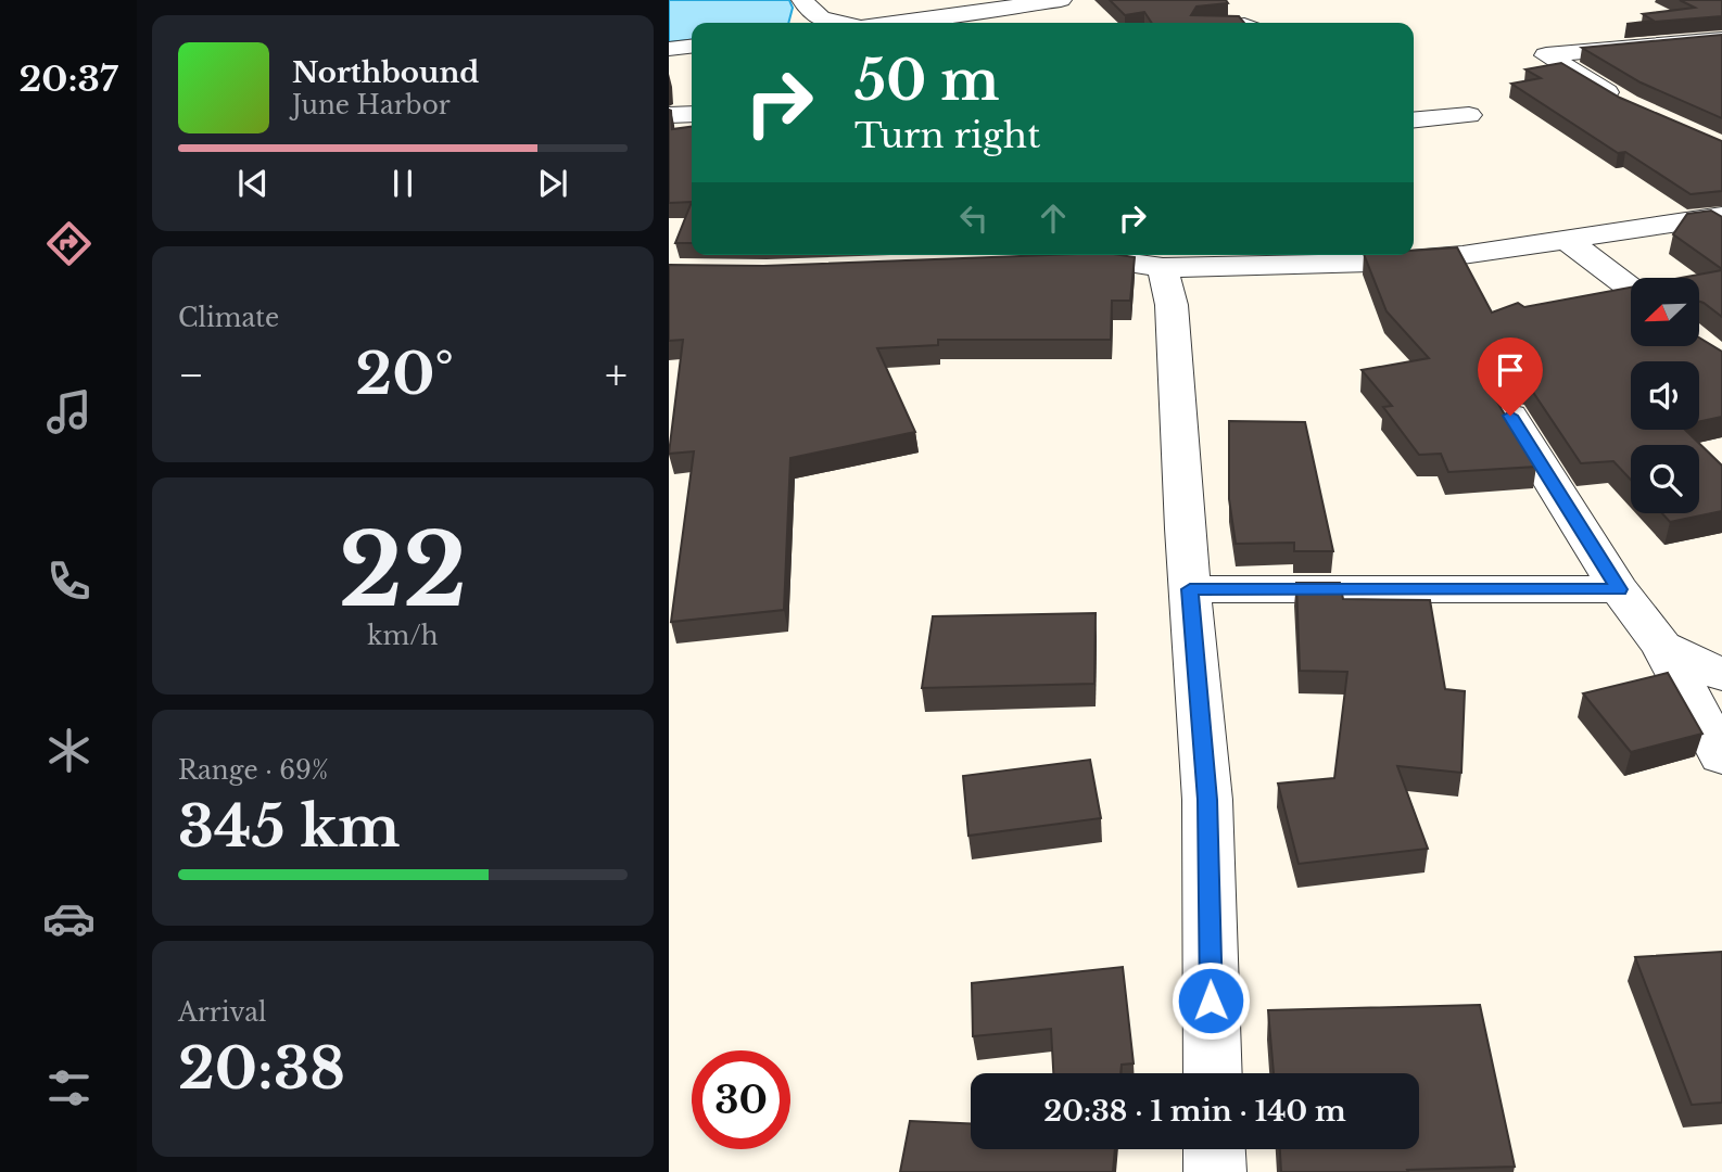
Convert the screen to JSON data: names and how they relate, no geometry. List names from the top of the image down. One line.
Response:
{"north":"bottom left","page":{"tabs":"20:37","turn":["50 m","Turn right"],"song":["Northbound","June Harbor"],"tile":["Climate",["22","km/h"],["Range · 69%","345 km"],["Arrival","20:38"]],"heat":["−","20°","+"],"limit":"30","trip":"20:38 · 1 min · 140 m"}}
